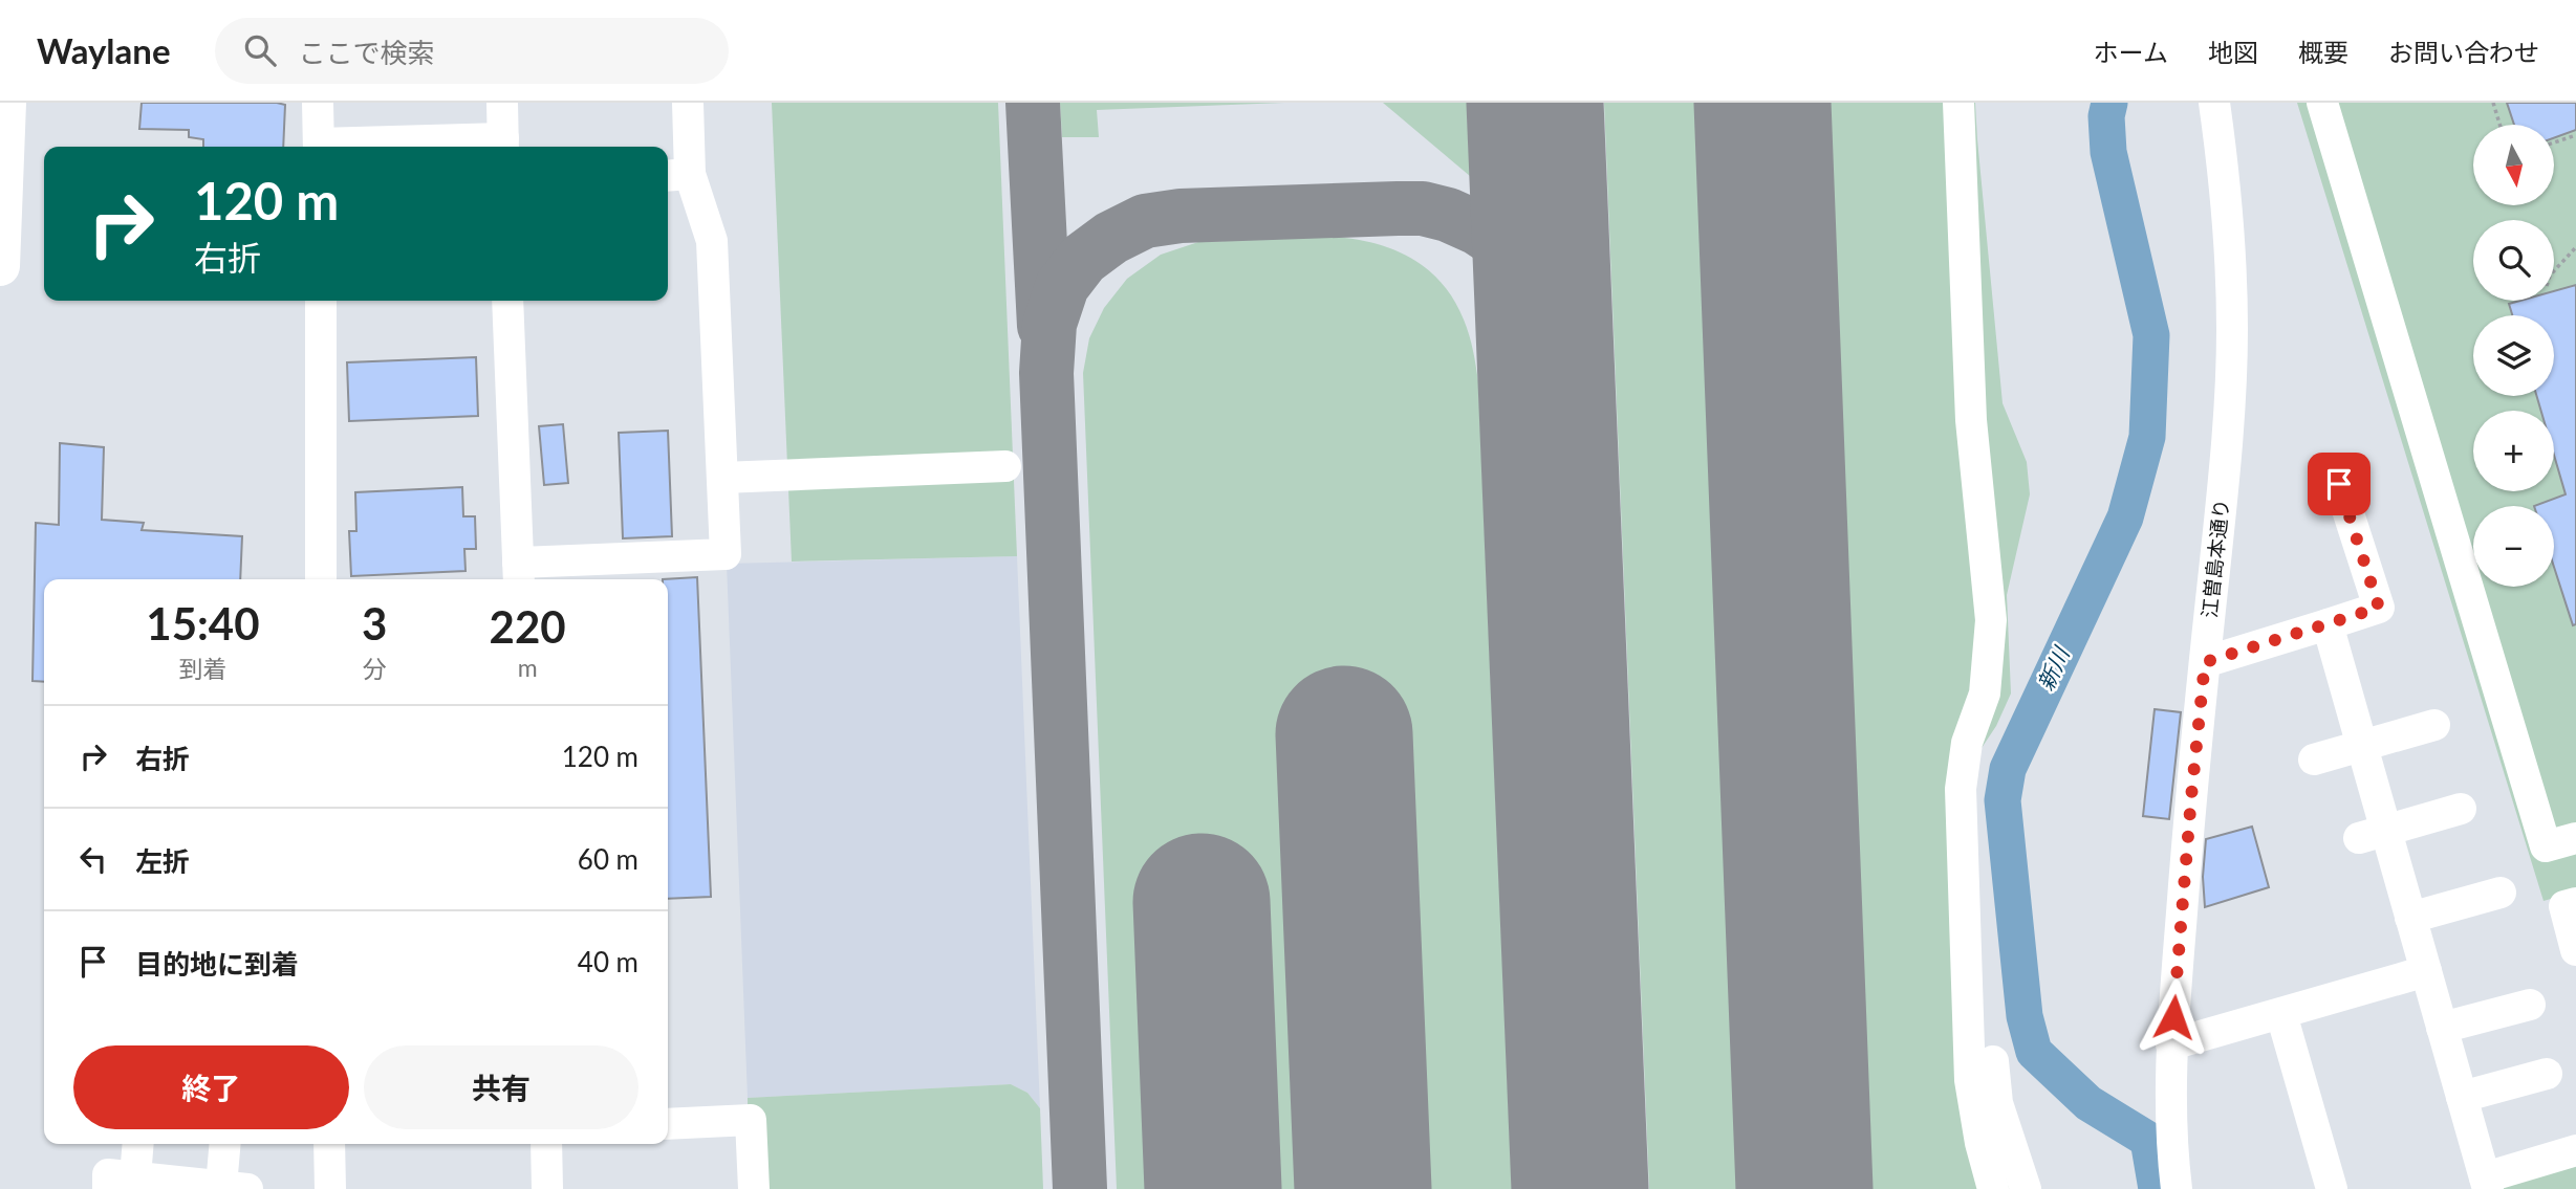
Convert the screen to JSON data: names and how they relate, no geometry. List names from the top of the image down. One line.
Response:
{"streets":{"street":["江曽島本通り"]},"water":["新川"],"north":"bottom","page":{"header":"Waylane","search":"ここで検索","nav":["ホーム","地図","概要","お問い合わせ"],"map_buttons":["+","−"],"turn":["120 m","右折"],"eta":["15:40","到着","3","分","220","m"],"list":[{"name":"右折","value":"120 m"},{"name":"左折","value":"60 m"},{"name":"目的地に到着","value":"40 m"}],"buttons":["終了","共有"]}}
